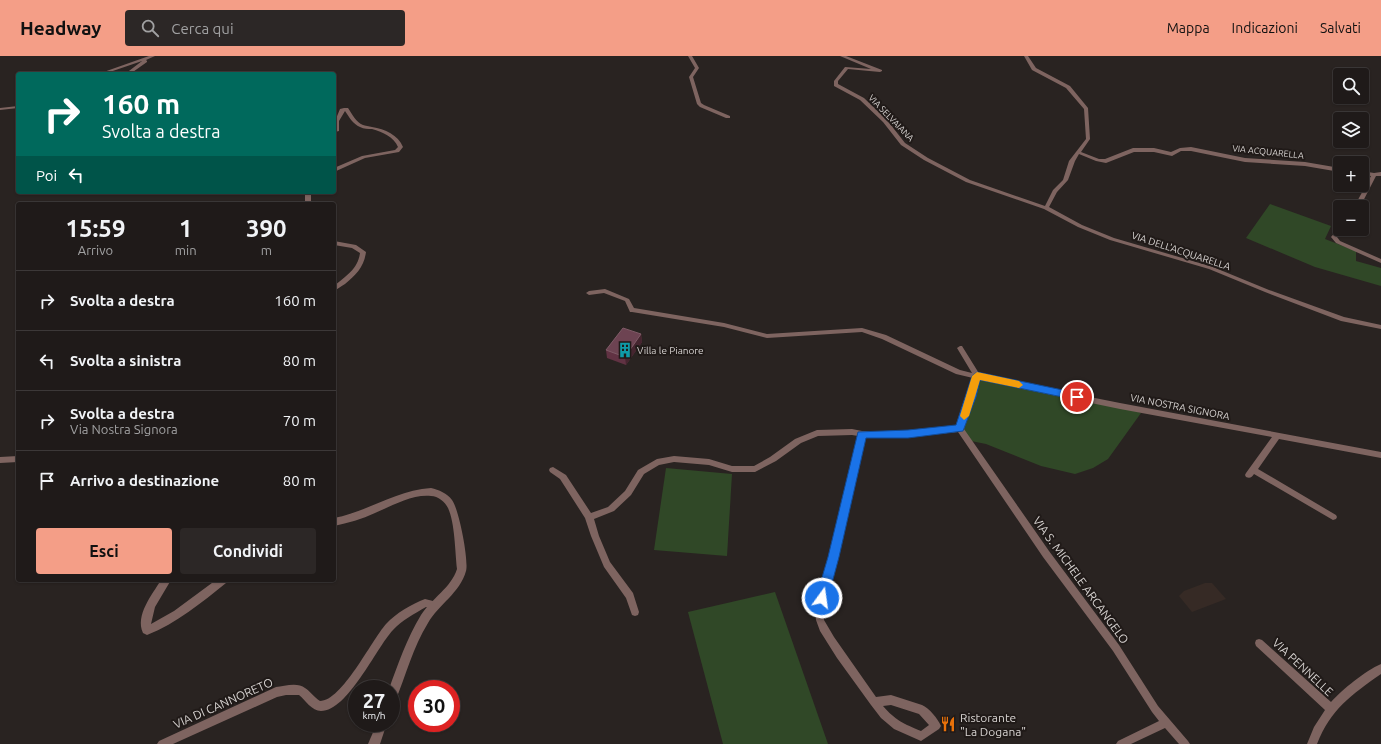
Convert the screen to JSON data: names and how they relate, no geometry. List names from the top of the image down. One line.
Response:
{"streets":{"street":["VIA SELVAIANA","VIA ACQUARELLA","VIA DELL'ACQUARELLA","VIA NOSTRA SIGNORA","VIA S. MICHELE ARCANGELO","VIA PENNELLE","VIA DI CANNORETO"]},"crossings":[["VIA SELVAIANA","VIA DELL'ACQUARELLA"]],"places":{"building":["Villa le Pianore"],"restaurant":["Ristorante \"La Dogana\""]},"page":{"header":"Headway","search":"Cerca qui","nav":["Mappa","Indicazioni","Salvati"],"map_buttons":["+","−"],"turn":["160 m","Svolta a destra"],"then":"Poi","eta":["15:59","Arrivo","1","min","390","m"],"list":[{"name":"Svolta a destra","value":"160 m"},{"name":"Svolta a sinistra","value":"80 m"},{"name":"Svolta a destra","note":"Via Nostra Signora","value":"70 m"},{"name":"Arrivo a destinazione","value":"80 m"}],"buttons":["Esci","Condividi"],"speed":"27 km/h","limit":"30"}}
